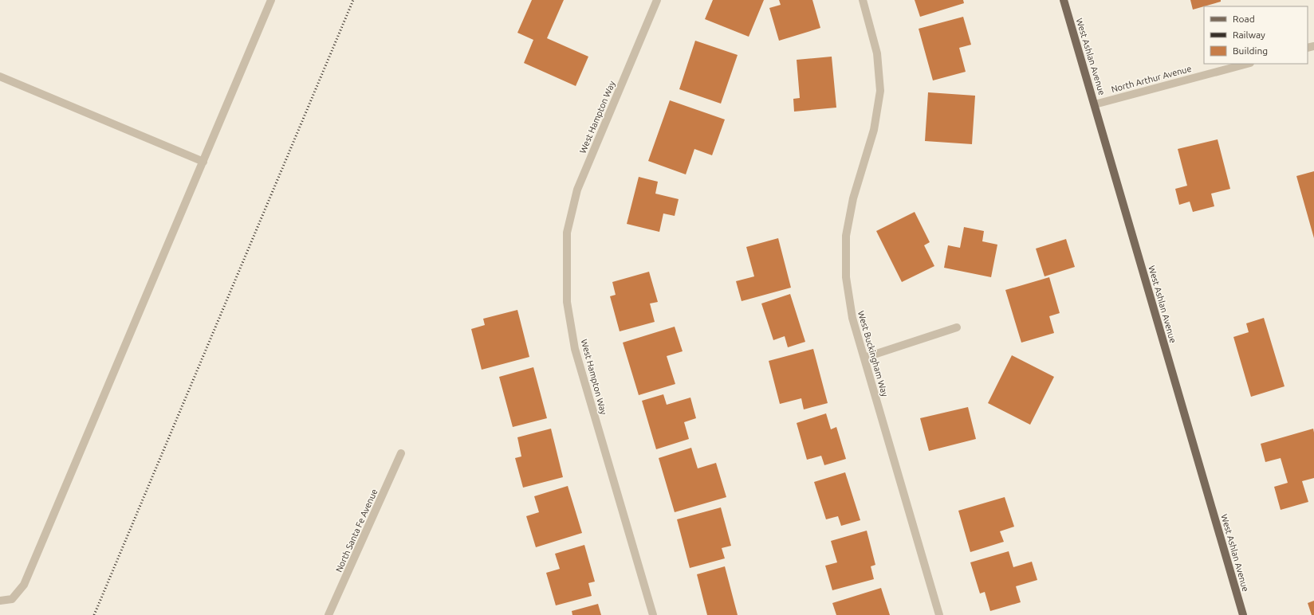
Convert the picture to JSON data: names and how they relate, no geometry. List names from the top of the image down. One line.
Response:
{"streets":{"main road":["West Ashlan Avenue"],"street":["North Arthur Avenue","West Hampton Way","West Buckingham Way","North Santa Fe Avenue"]},"crossings":[["West Ashlan Avenue","North Arthur Avenue"]],"legend":["Road","Railway","Building"]}
